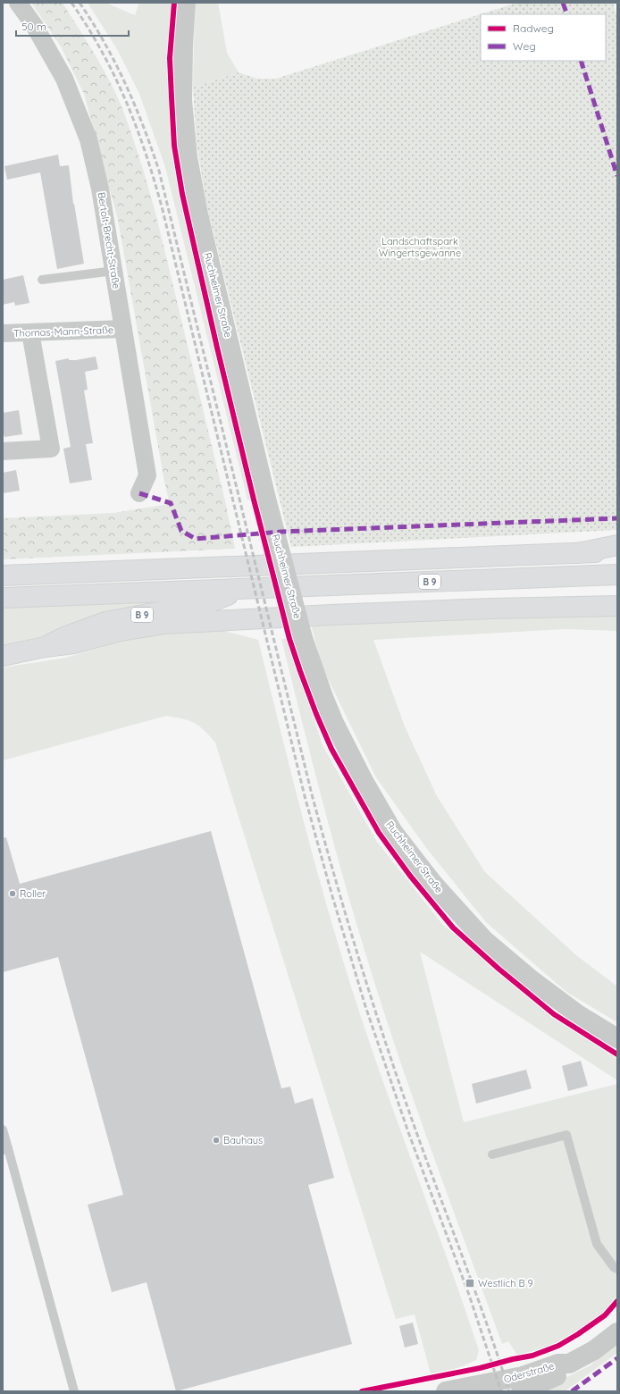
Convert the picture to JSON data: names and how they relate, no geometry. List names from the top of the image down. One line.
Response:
{"streets":{"highway":["B 9"],"street":["Bertolt-Brecht-Straße","Ruchheimer Straße","Thomas-Mann-Straße","Oderstraße"]},"crossings":[["Bertolt-Brecht-Straße","Thomas-Mann-Straße"]],"parks":["Landschaftspark Wingertsgewanne"],"places":{"other":["Roller","Bauhaus"],"transit":["Westlich B 9"]},"legend":["Radweg","Weg"],"scale_bar":"50 m"}
